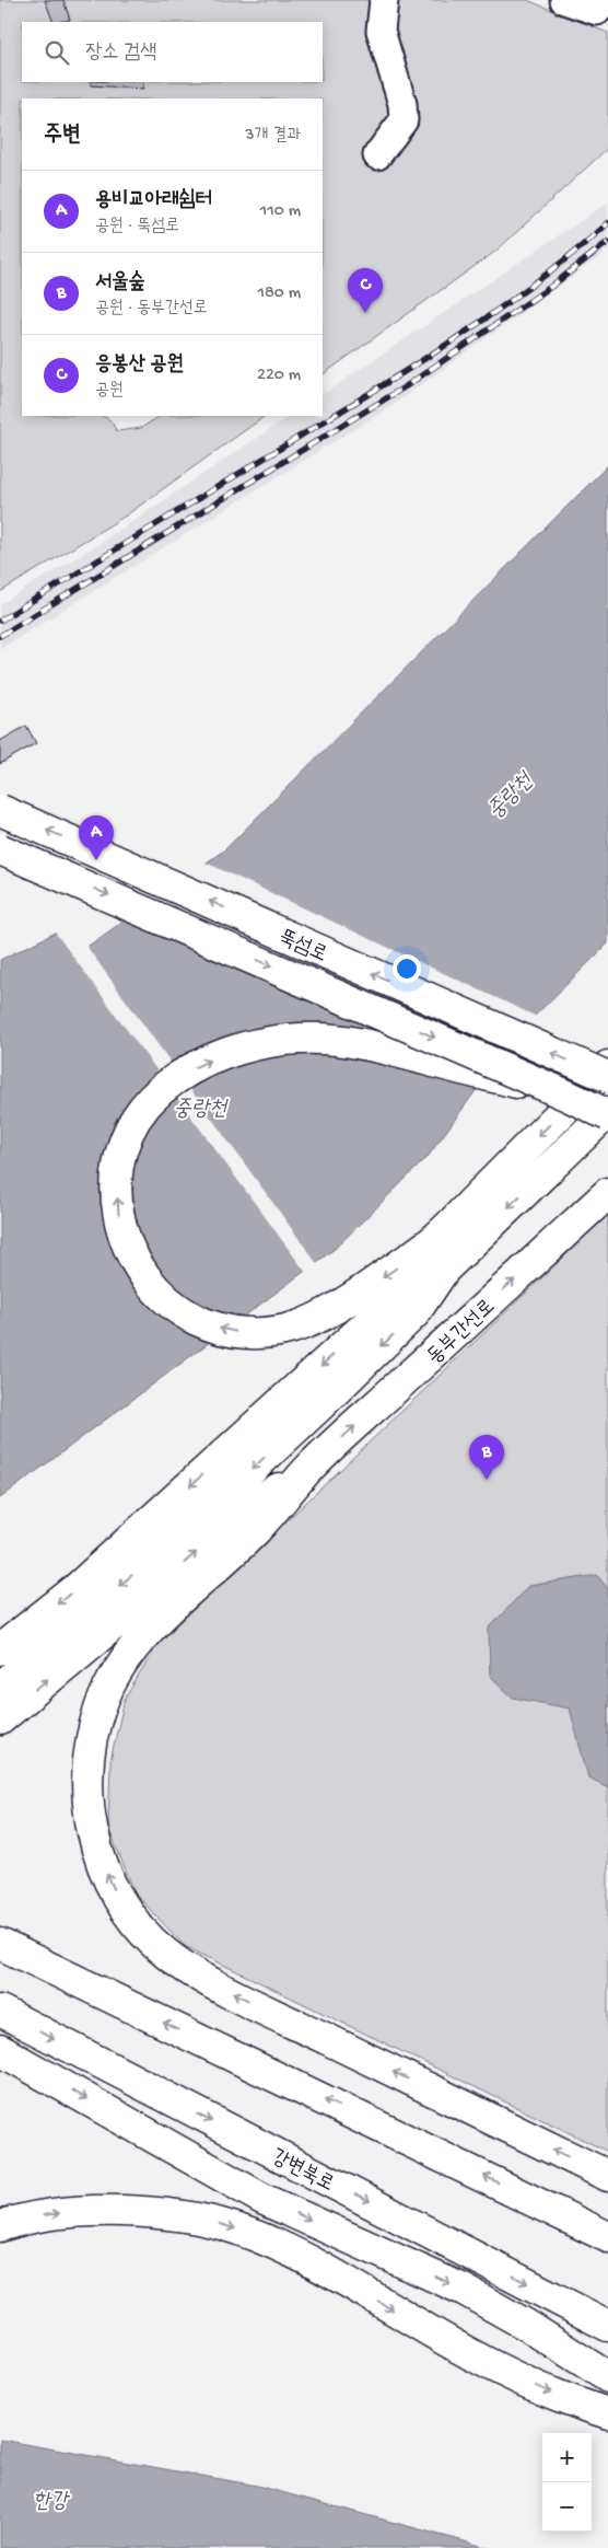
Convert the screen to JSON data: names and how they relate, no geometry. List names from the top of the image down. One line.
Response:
{"streets":{"main road":["뚝섬로","동부간선로","강변북로"]},"water":["중랑천","한강"],"page":{"search":"장소 검색","heading":["주변","3개 결과"],"list":[{"mark":"A","name":"용비교아래쉼터","note":"공원 · 뚝섬로","value":"110 m"},{"mark":"B","name":"서울숲","note":"공원 · 동부간선로","value":"180 m"},{"mark":"C","name":"응봉산 공원","note":"공원","value":"220 m"}],"pins":["C","A","B"],"map_buttons":["+","−"]}}
